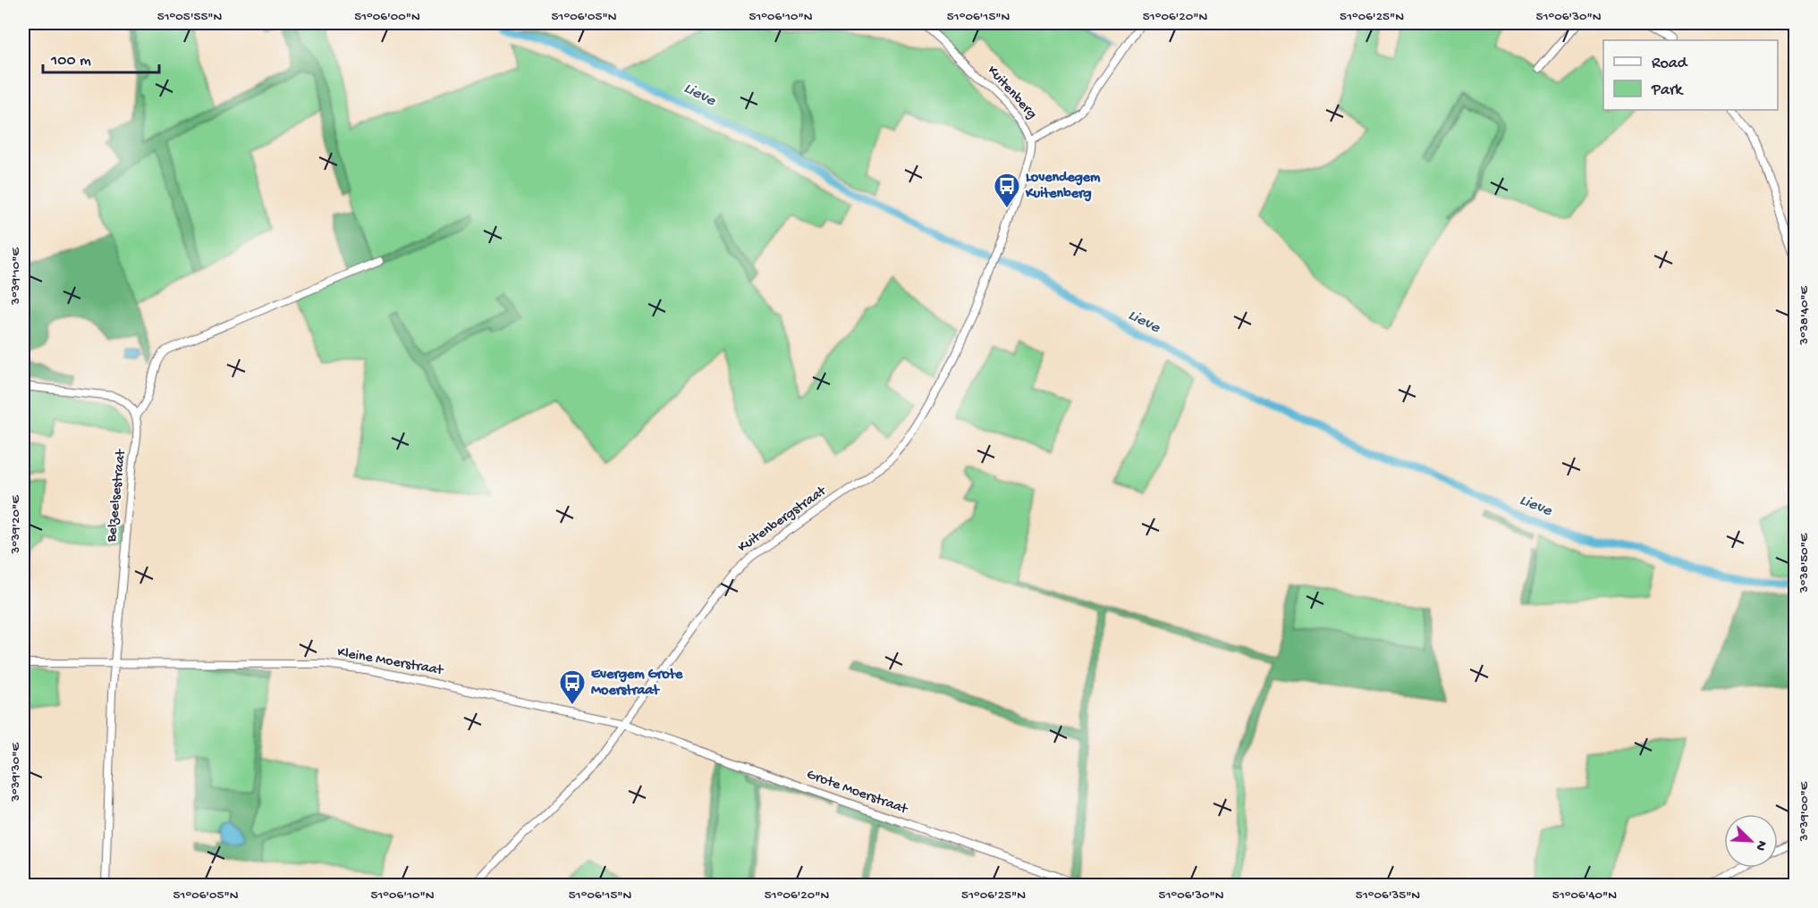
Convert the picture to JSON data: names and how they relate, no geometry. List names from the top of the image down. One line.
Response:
{"streets":{"street":["Kuitenberg","Belzeelsestraat","Kuitenbergstraat","Kleine Moerstraat","Grote Moerstraat"]},"crossings":[["Kuitenberg","Kuitenbergstraat"],["Belzeelsestraat","Kleine Moerstraat"],["Kuitenbergstraat","Kleine Moerstraat"],["Kuitenbergstraat","Grote Moerstraat"],["Kleine Moerstraat","Grote Moerstraat"]],"water":["Lieve"],"places":{"bus stop":["Lovendegem Kuitenberg","Evergem Grote Moerstraat"]},"legend":["Road","Park"],"scale_bar":"100 m","north":"bottom right","coordinates":["51°05'55\"N","51°06'00\"N","51°06'05\"N","51°06'10\"N","51°06'15\"N","51°06'20\"N","51°06'25\"N","51°06'30\"N","3°39'10\"E","3°38'40\"E","3°39'20\"E","3°38'50\"E","3°39'30\"E","3°39'00\"E","51°06'35\"N","51°06'40\"N"]}
